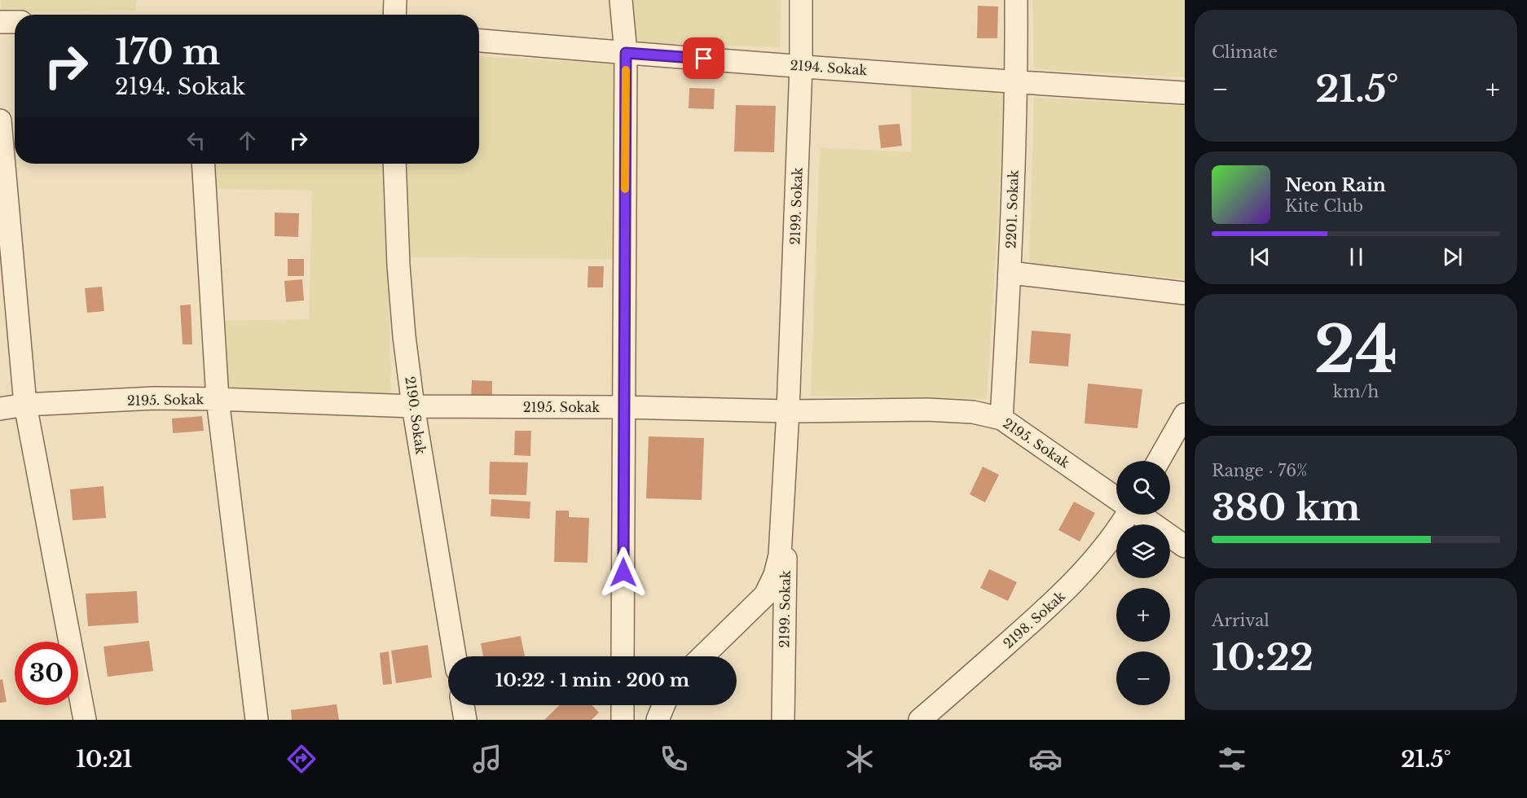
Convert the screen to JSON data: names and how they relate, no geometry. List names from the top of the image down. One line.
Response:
{"streets":{"street":["2194. Sokak","2199. Sokak","2201. Sokak","2195. Sokak","2190. Sokak","2198. Sokak"]},"crossings":[["2194. Sokak","2199. Sokak"],["2194. Sokak","2201. Sokak"],["2199. Sokak","2195. Sokak"],["2201. Sokak","2195. Sokak"],["2195. Sokak","2190. Sokak"]],"page":{"tile":["Climate",["24","km/h"],["Range · 76%","380 km"],["Arrival","10:22"]],"turn":["170 m","2194. Sokak"],"heat":["−","21.5°","+"],"song":["Neon Rain","Kite Club"],"map_buttons":["+","−"],"limit":"30","trip":"10:22 · 1 min · 200 m","tabs":["10:21","21.5°"]}}
